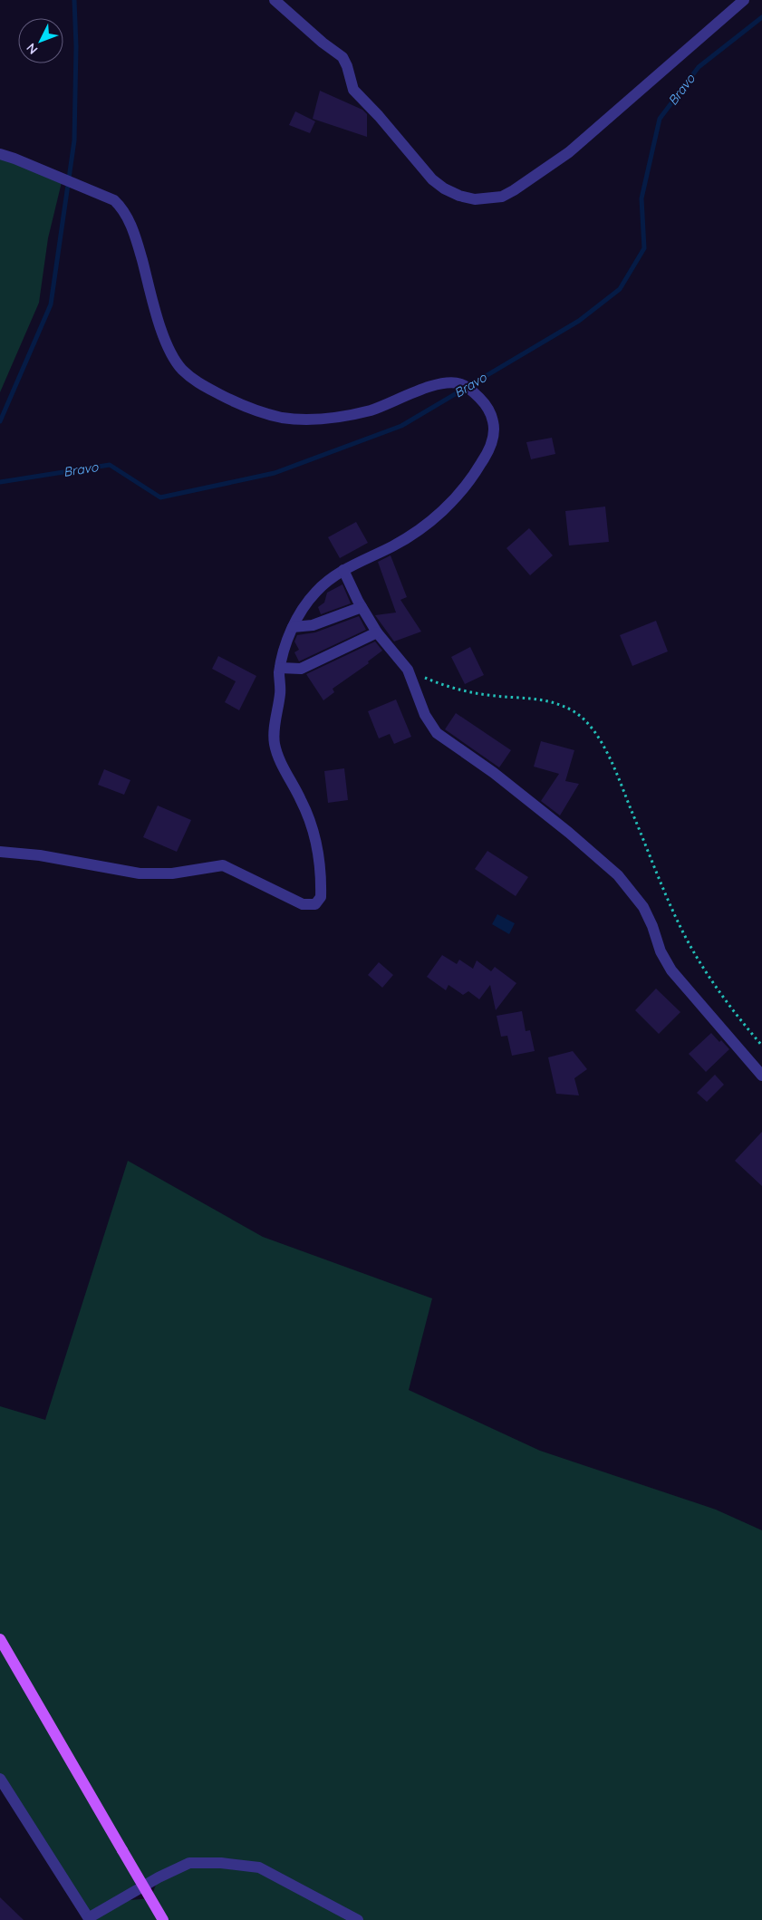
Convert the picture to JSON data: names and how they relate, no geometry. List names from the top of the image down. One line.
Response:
{"water":["Bravo"],"north":"bottom left"}
